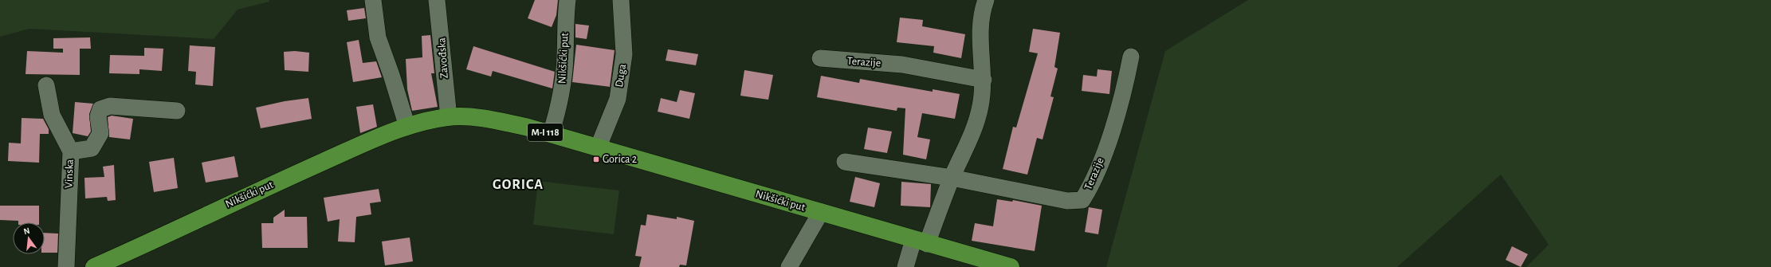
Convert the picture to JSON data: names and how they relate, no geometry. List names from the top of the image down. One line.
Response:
{"streets":{"main road":["Nikšićki put","M-I 118"],"street":["Zavođska","Terazije","Duga","Vinska"]},"crossings":[["Zavođska","Nikšićki put"],["Nikšićki put","Duga"]],"districts":["GORICA"],"places":{"transit":["Gorica 2"]},"north":"top"}
